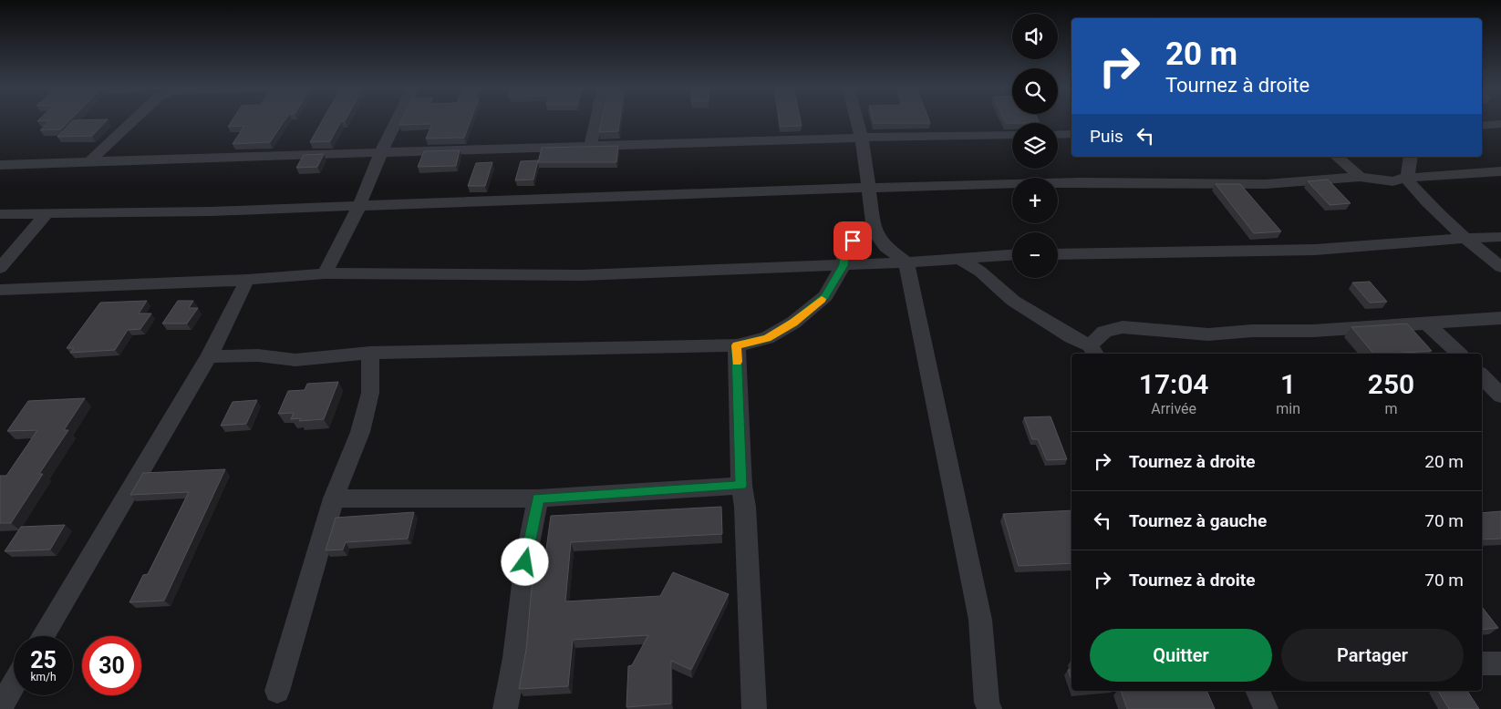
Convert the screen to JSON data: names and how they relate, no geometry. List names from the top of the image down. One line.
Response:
{"page":{"map_buttons":["+","−"],"turn":["20 m","Tournez à droite"],"then":"Puis","eta":["17:04","Arrivée","1","min","250","m"],"list":[{"name":"Tournez à droite","value":"20 m"},{"name":"Tournez à gauche","value":"70 m"},{"name":"Tournez à droite","value":"70 m"}],"buttons":["Quitter","Partager"],"speed":"25 km/h","limit":"30"}}
